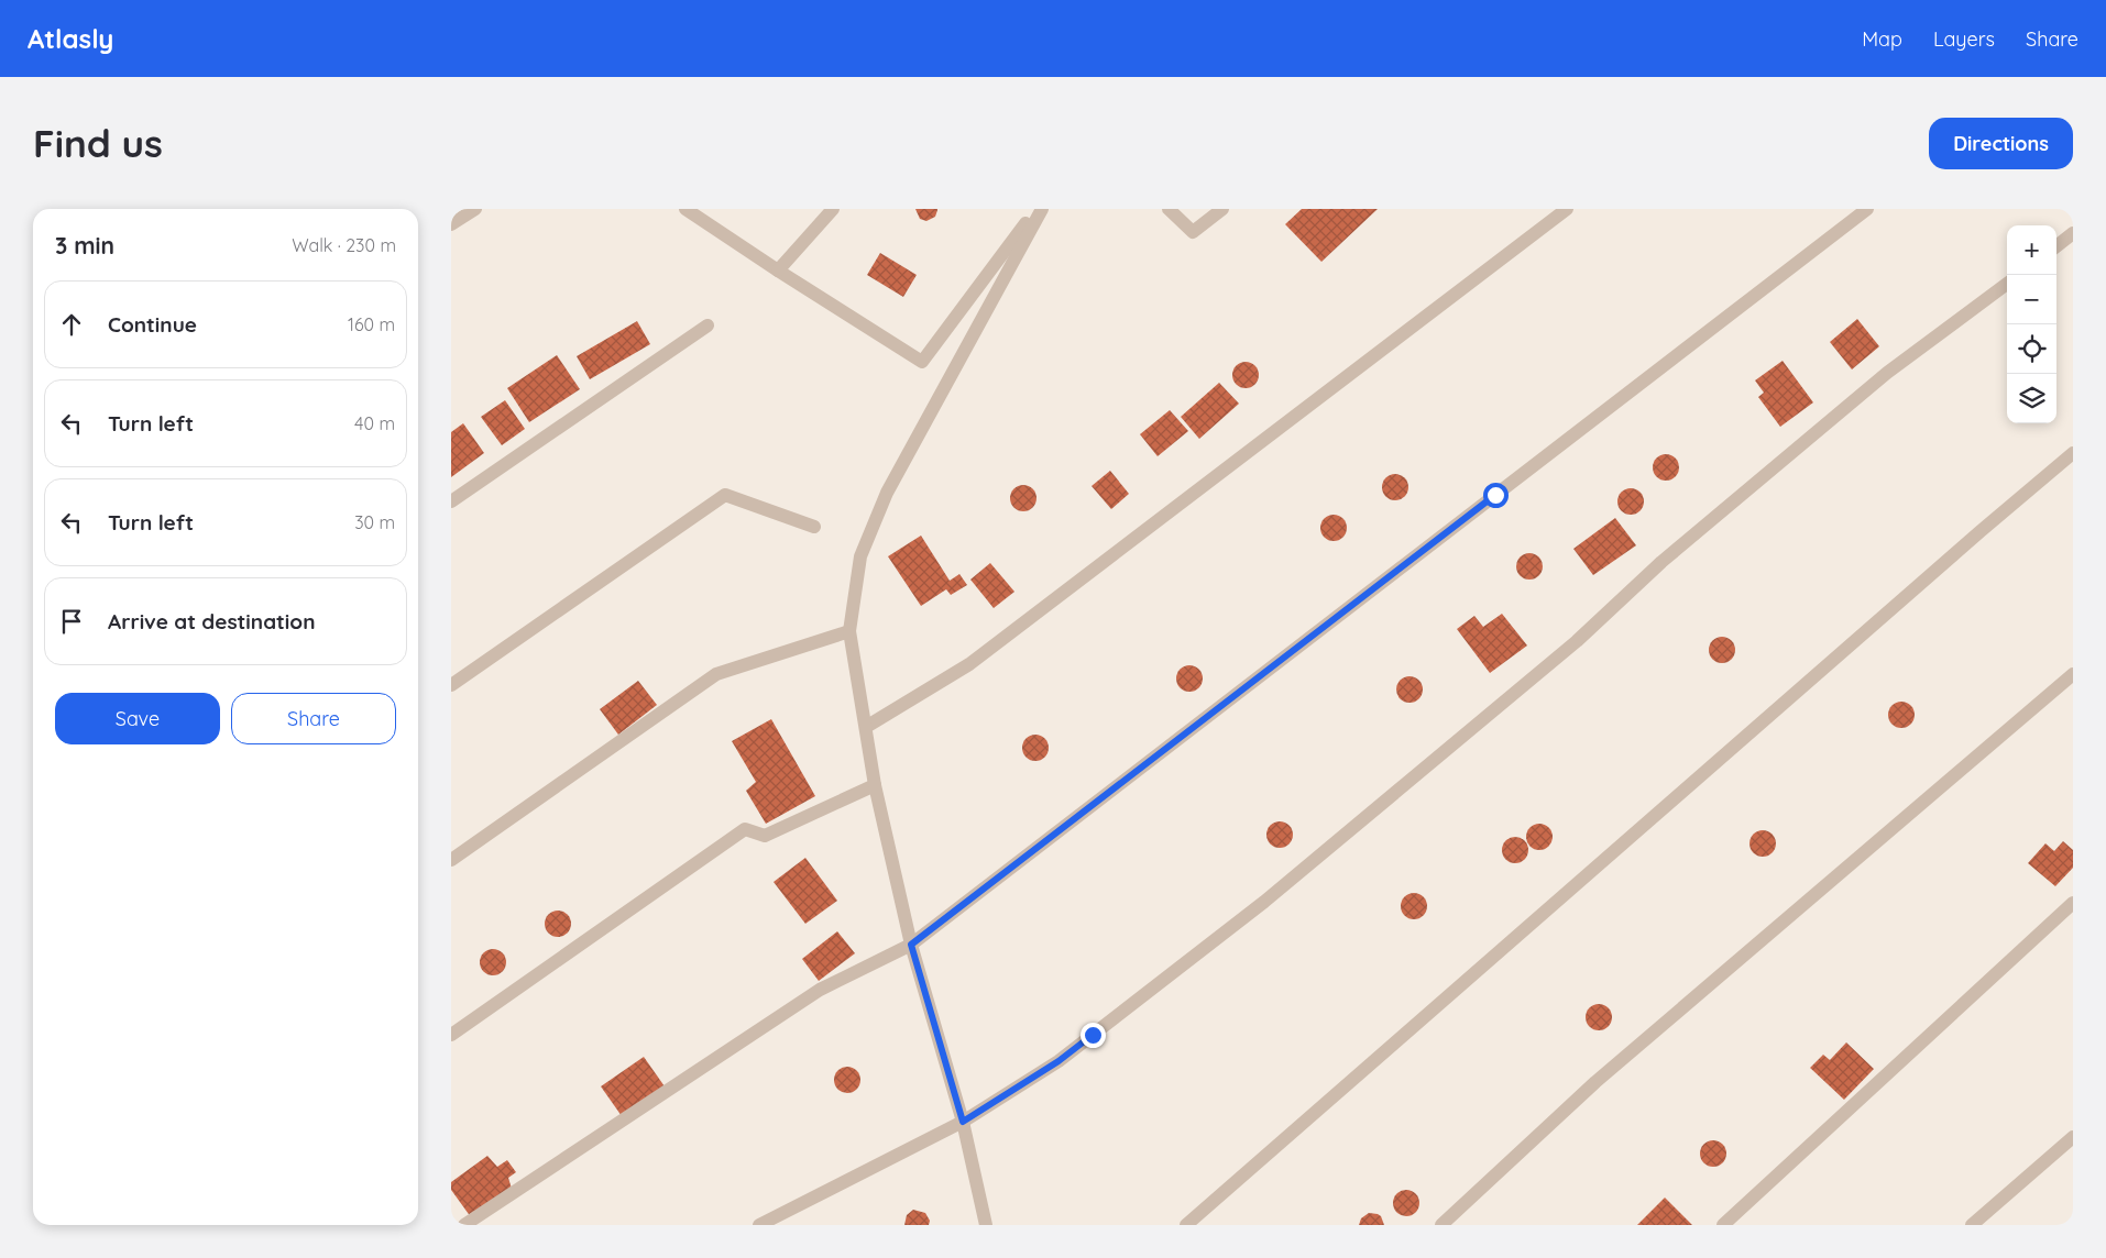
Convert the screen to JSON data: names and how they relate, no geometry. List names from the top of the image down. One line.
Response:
{"page":{"header":"Atlasly","nav":["Map","Layers","Share"],"buttons":["Directions",["Save","Share"]],"title":"Find us","heading":["3 min","Walk · 230 m"],"map_buttons":["+","−"],"list":[["Continue","160 m"],["Turn left","40 m"],["Turn left","30 m"],"Arrive at destination"]}}
